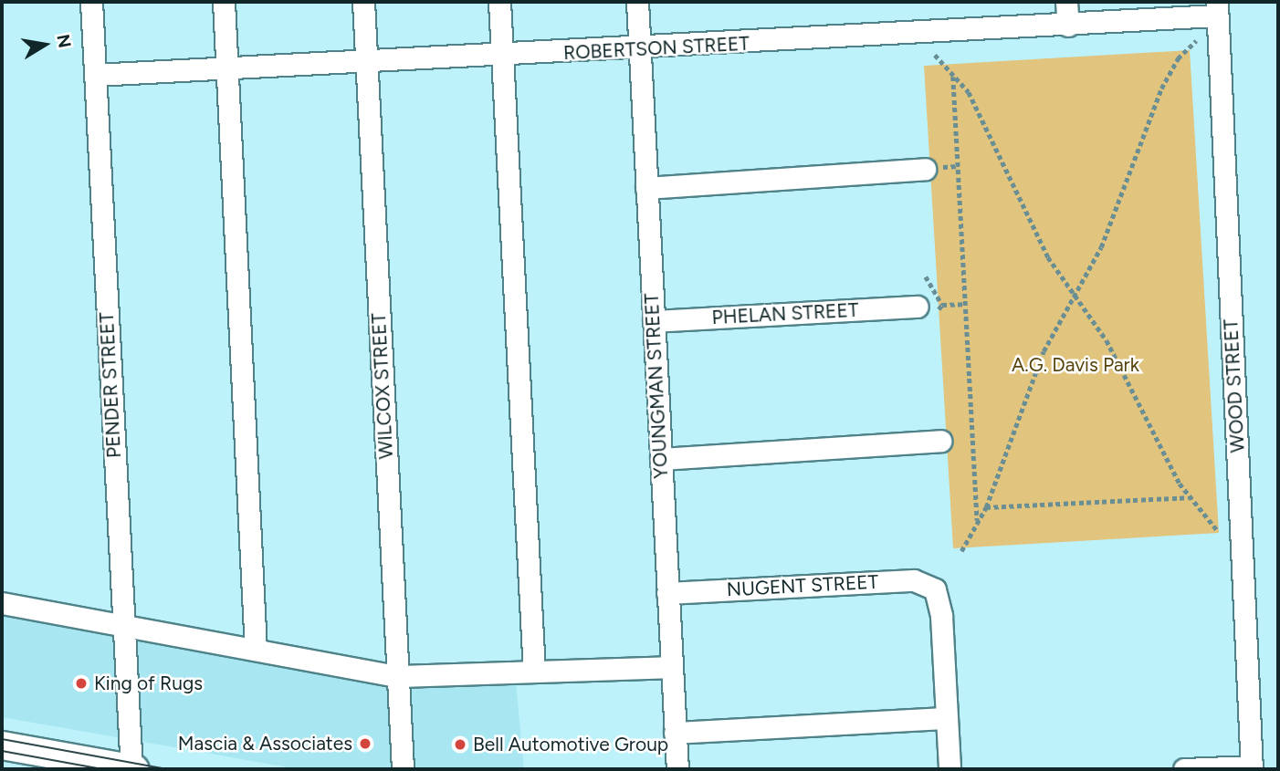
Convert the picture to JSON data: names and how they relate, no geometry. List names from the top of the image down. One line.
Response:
{"streets":{"street":["ROBERTSON STREET","PHELAN STREET","PENDER STREET","WILCOX STREET","YOUNGMAN STREET","WOOD STREET","NUGENT STREET"]},"crossings":[["ROBERTSON STREET","PENDER STREET"],["ROBERTSON STREET","WILCOX STREET"],["ROBERTSON STREET","YOUNGMAN STREET"],["ROBERTSON STREET","WOOD STREET"],["PHELAN STREET","YOUNGMAN STREET"],["YOUNGMAN STREET","NUGENT STREET"]],"parks":["A.G. Davis Park"],"places":["King of Rugs","Mascia & Associates","Bell Automotive Group"],"north":"right"}
